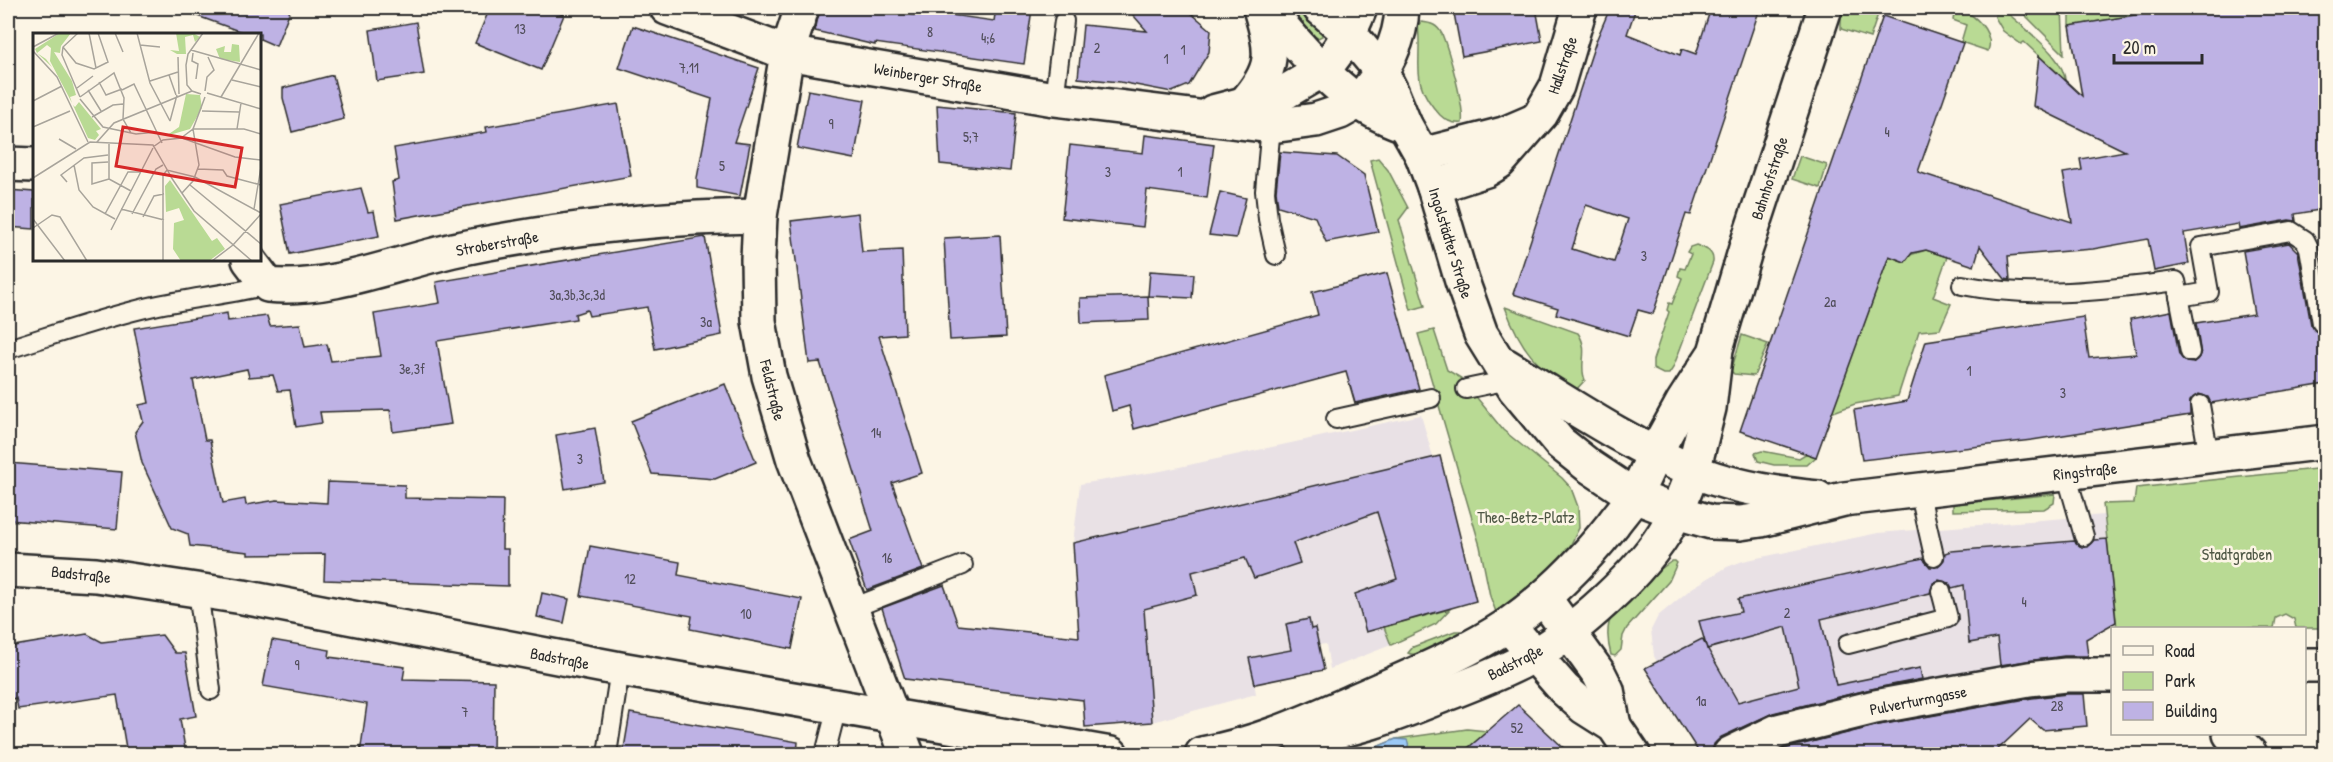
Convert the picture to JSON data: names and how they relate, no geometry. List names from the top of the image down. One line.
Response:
{"streets":{"street":["Hallstraße","Weinberger Straße","Bahnhofstraße","Stroberstraße","Ingolstädter Straße","Feldstraße","Ringstraße","Badstraße","Pulverturmgasse"]},"crossings":[["Hallstraße","Ingolstädter Straße"],["Weinberger Straße","Ingolstädter Straße"],["Weinberger Straße","Feldstraße"],["Bahnhofstraße","Ingolstädter Straße"],["Bahnhofstraße","Ringstraße"],["Bahnhofstraße","Badstraße"],["Stroberstraße","Feldstraße"],["Ingolstädter Straße","Ringstraße"],["Ingolstädter Straße","Badstraße"],["Feldstraße","Badstraße"],["Ringstraße","Badstraße"]],"parks":["Theo-Betz-Platz","Stadtgraben"],"house_numbers":["13","8","4;6","2","1","1","7,11","9","4","5;7","5","3","1","3","3a,3b,3c,3d","2a","3a","3e,3f","1","3","14","3","16","12","4","2","10","9","1a","28","7","52"],"legend":["Road","Park","Building"],"scale_bar":"20 m"}
